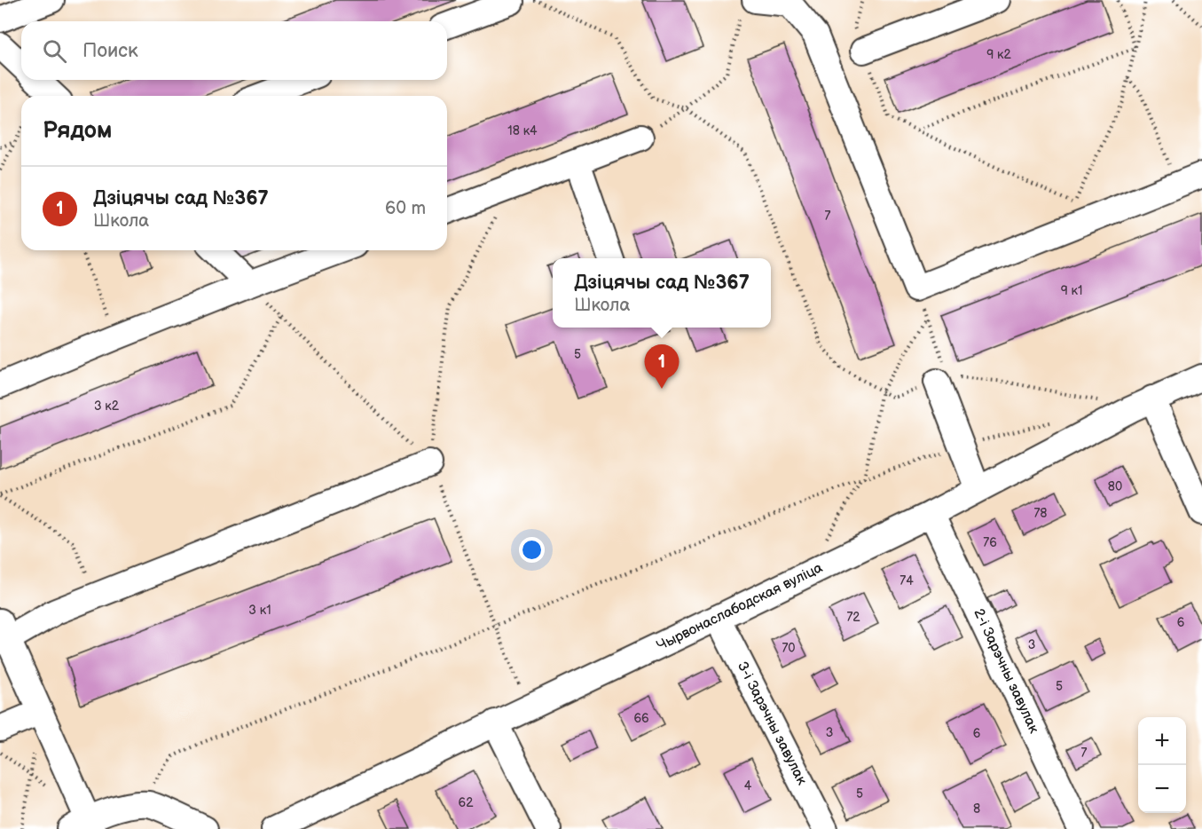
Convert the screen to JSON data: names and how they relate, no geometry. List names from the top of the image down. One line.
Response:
{"streets":{"street":["Чырвонаслабодская вуліца","2-і Зарэчны завулак","3-і Зарэчны завулак"]},"crossings":[["Чырвонаслабодская вуліца","2-і Зарэчны завулак"],["Чырвонаслабодская вуліца","3-і Зарэчны завулак"]],"house_numbers":["9 к2","18 к4","7","9 к1","5","3 к2","80","78","76","74","3 к1","72","6","3","70","5","66","3","6","7","4","5","62","8"],"page":{"search":"Поиск","heading":"Рядом","list":[{"mark":"1","name":"Дзіцячы сад №367","note":"Школа","value":"60 m"}],"popup":["Дзіцячы сад №367","Школа"],"pins":"1","map_buttons":["+","−"]}}
